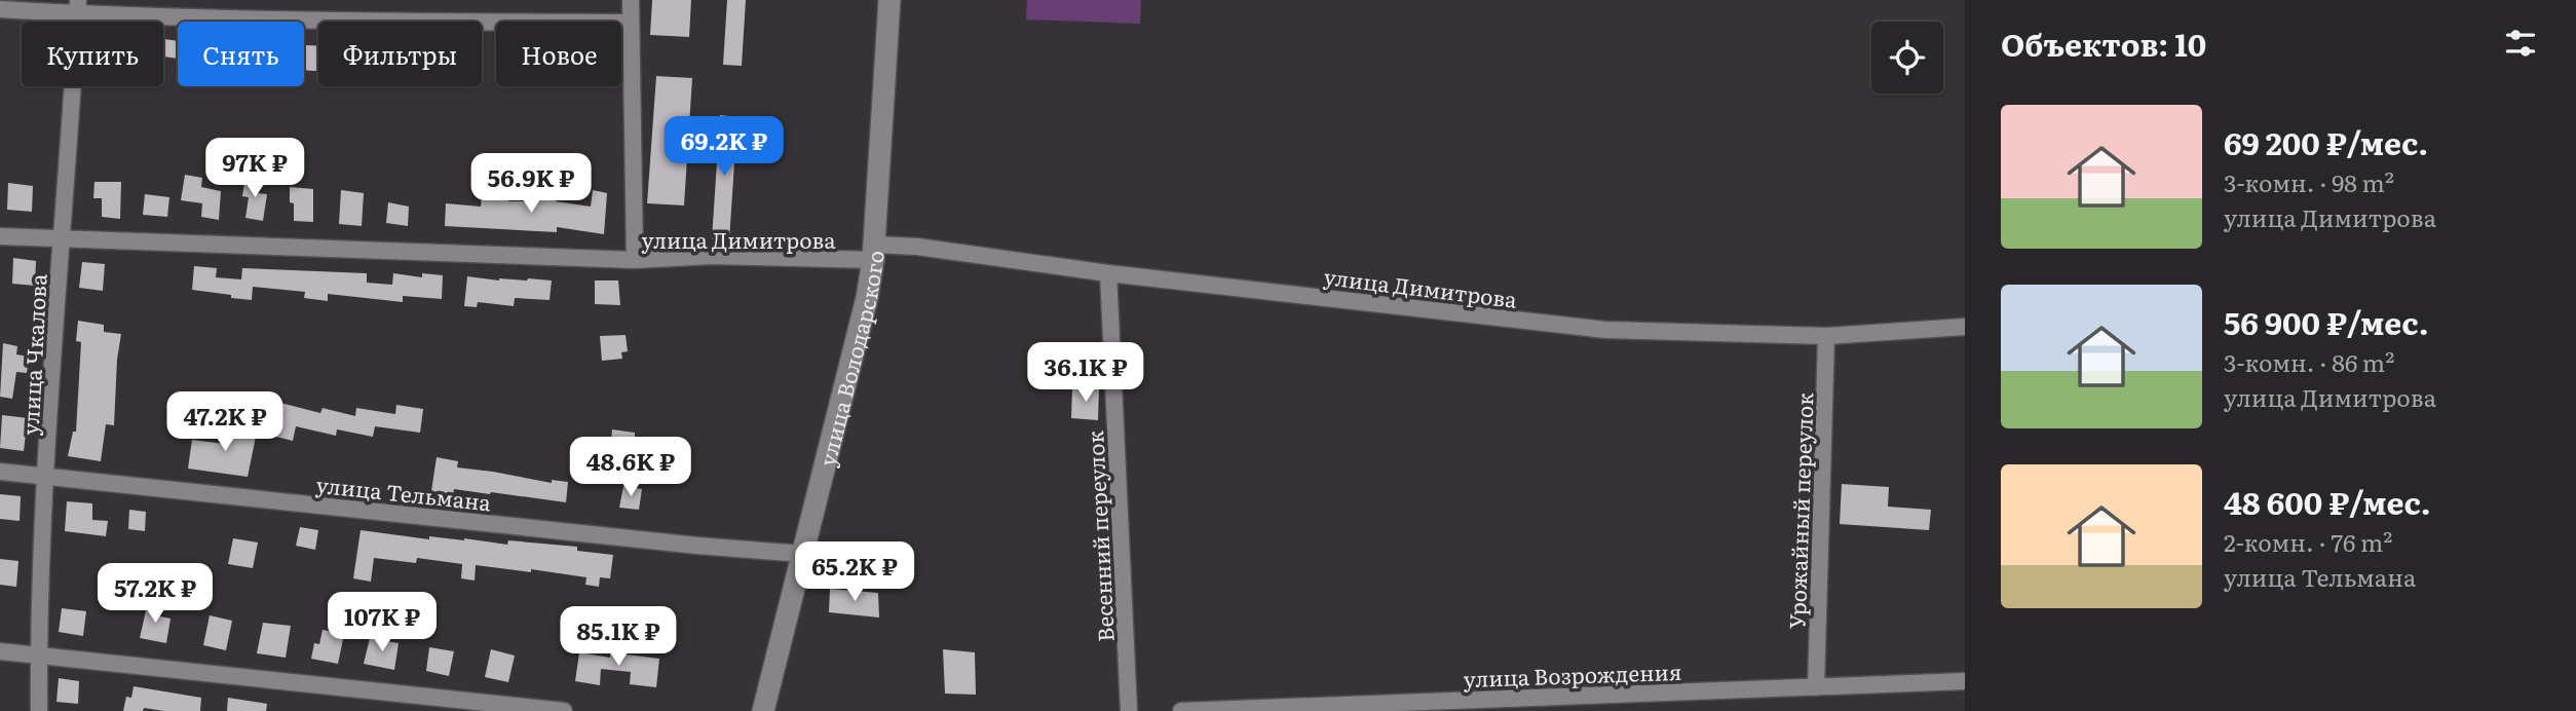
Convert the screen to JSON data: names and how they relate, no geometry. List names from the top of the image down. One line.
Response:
{"streets":{"street":["улица Димитрова","улица Чкалова","улица Володарского","улица Тельмана","Урожайный переулок","Весенний переулок","улица Возрождения"]},"crossings":[["улица Димитрова","улица Чкалова"],["улица Димитрова","улица Володарского"],["улица Димитрова","Урожайный переулок"],["улица Димитрова","Весенний переулок"],["улица Чкалова","улица Тельмана"],["улица Володарского","улица Тельмана"],["Урожайный переулок","улица Возрождения"]],"page":{"heading":"Объектов: 10","chip":["Купить","Снять","Фильтры","Новое"],"list":[{"name":"69 200 ₽/мес.","note":"3-комн. · 98 m² · улица Димитрова"},{"name":"56 900 ₽/мес.","note":"3-комн. · 86 m² · улица Димитрова"},{"name":"48 600 ₽/мес.","note":"2-комн. · 76 m² · улица Тельмана"}],"price":["69.2K ₽","97K ₽","56.9K ₽","36.1K ₽","47.2K ₽","48.6K ₽","65.2K ₽","57.2K ₽","107K ₽","85.1K ₽"]}}
